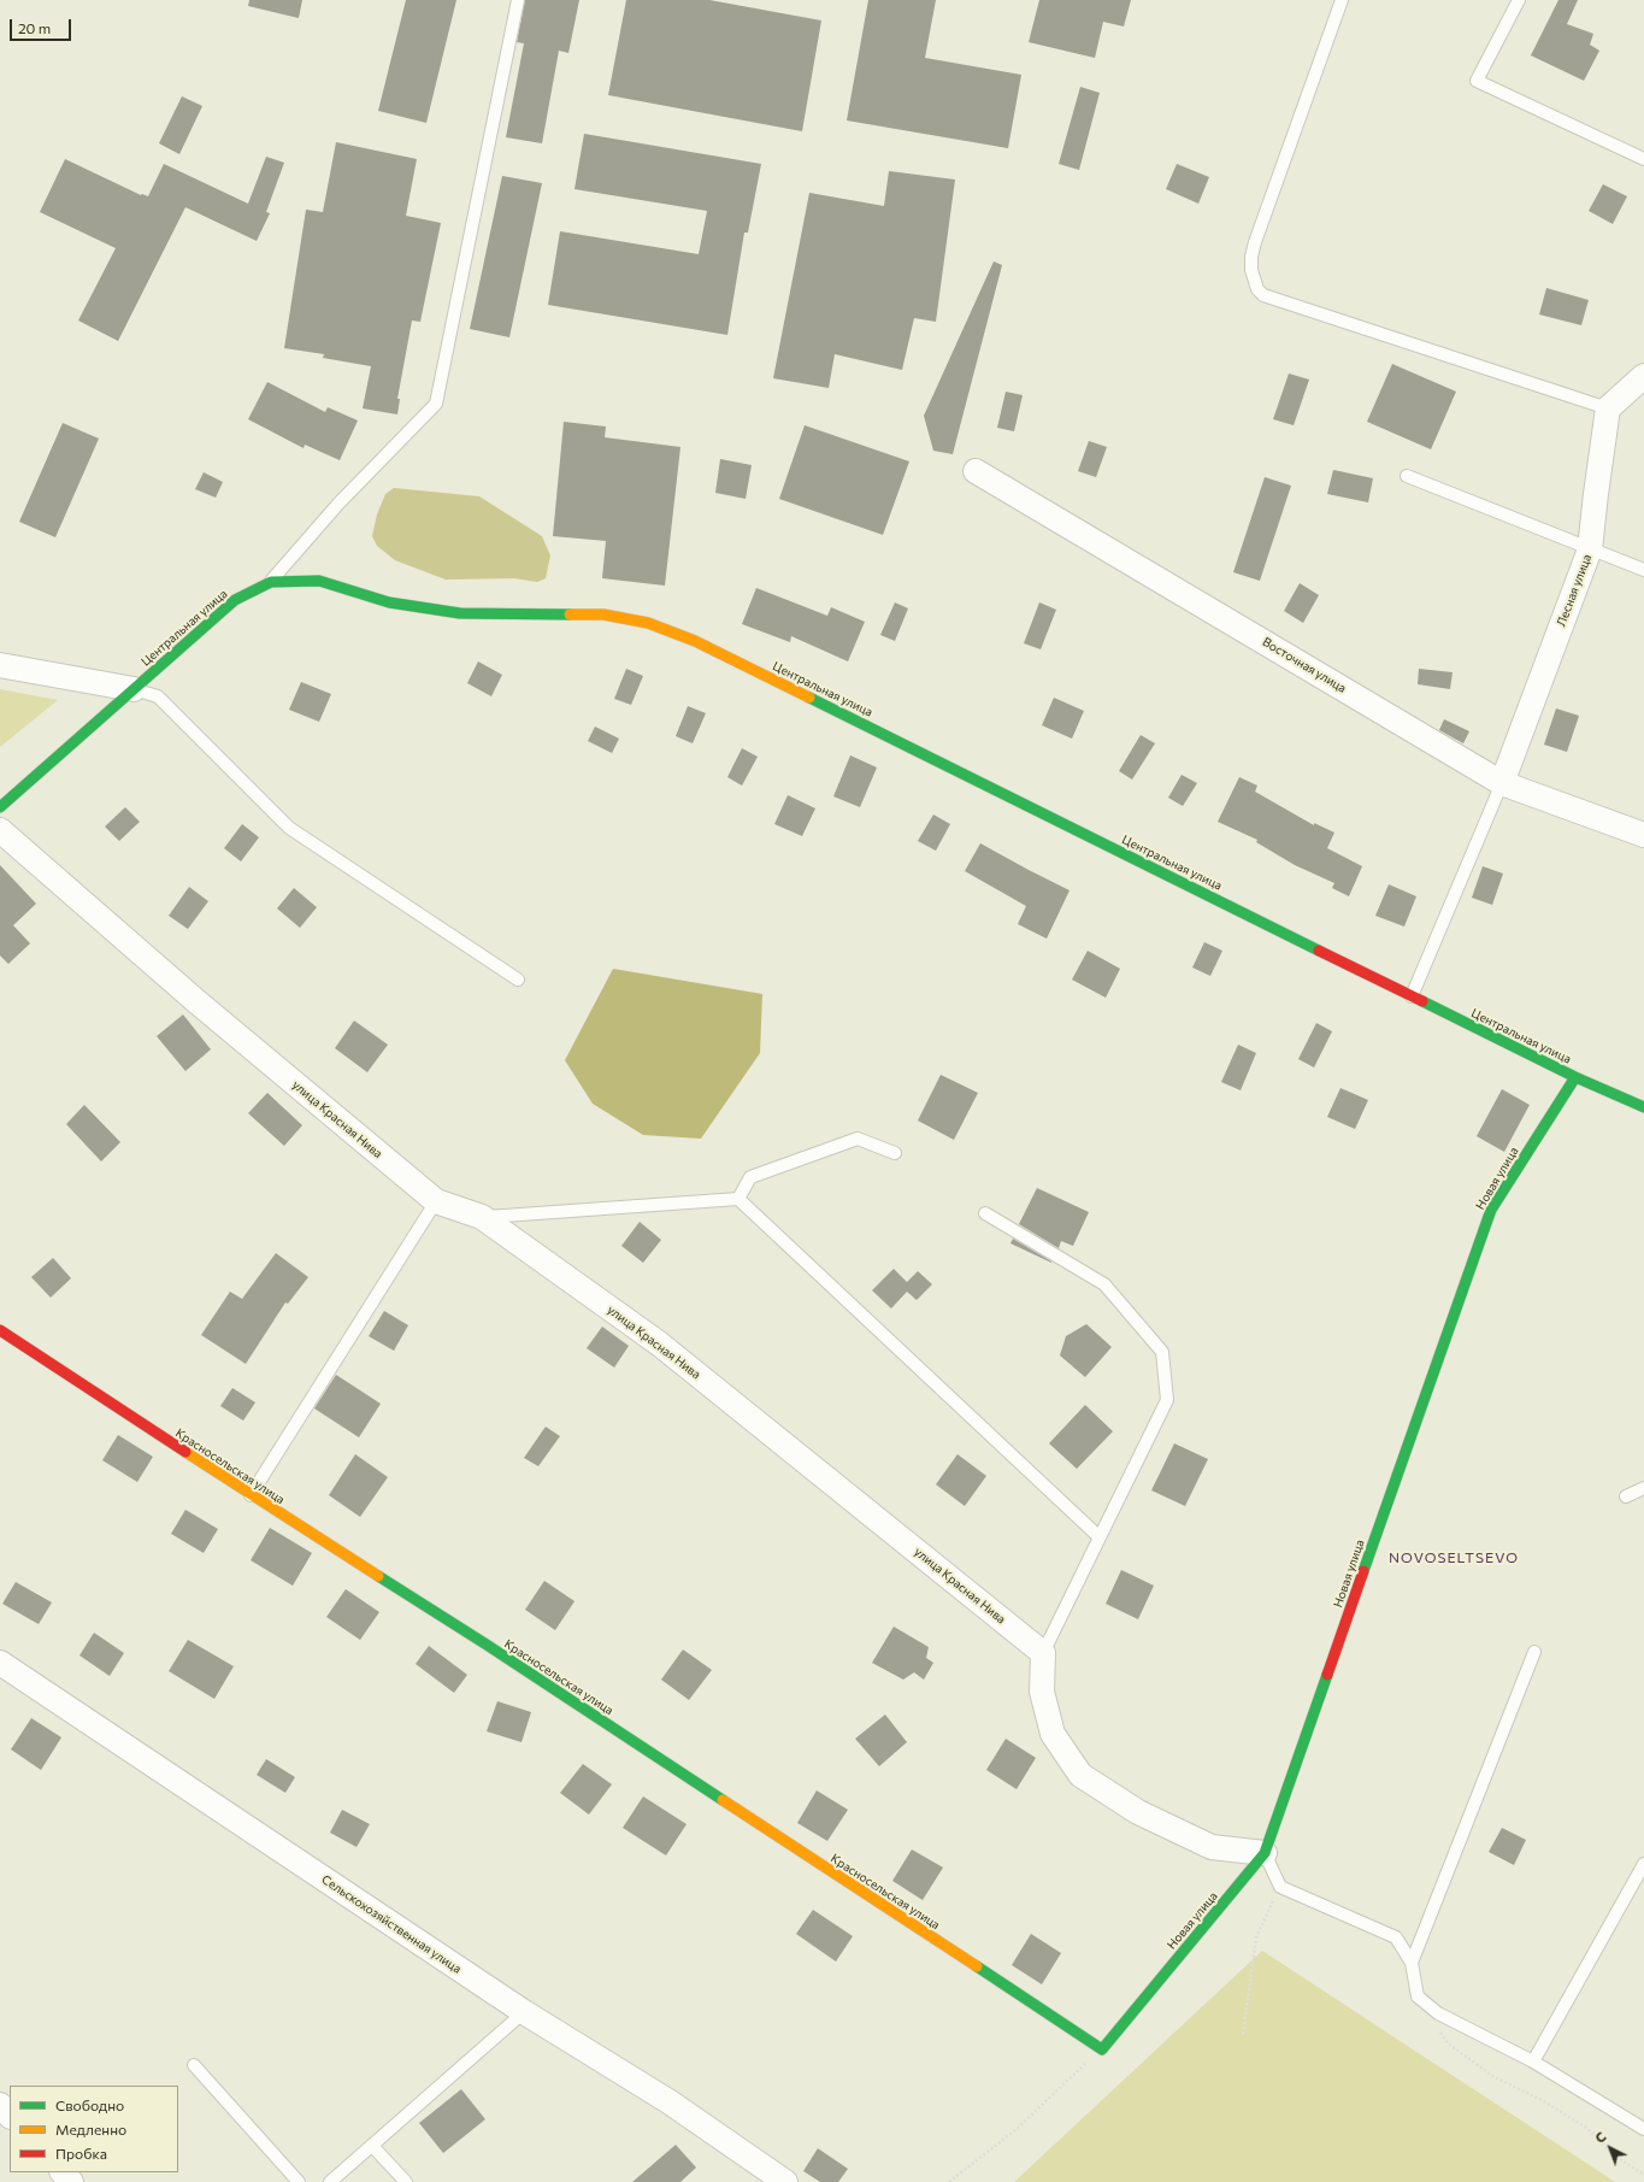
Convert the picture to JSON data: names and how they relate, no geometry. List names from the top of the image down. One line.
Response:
{"streets":{"street":["Лесная улица","Центральная улица","Восточная улица","улица Красная Нива","Новая улица","Красносельская улица","Сельскохозяйственная улица"]},"crossings":[["Лесная улица","Восточная улица"],["Центральная улица","Новая улица"],["Новая улица","Красносельская улица"]],"districts":["NOVOSELTSEVO"],"legend":["Свободно","Медленно","Пробка"],"scale_bar":"20 m","north":"top left"}
